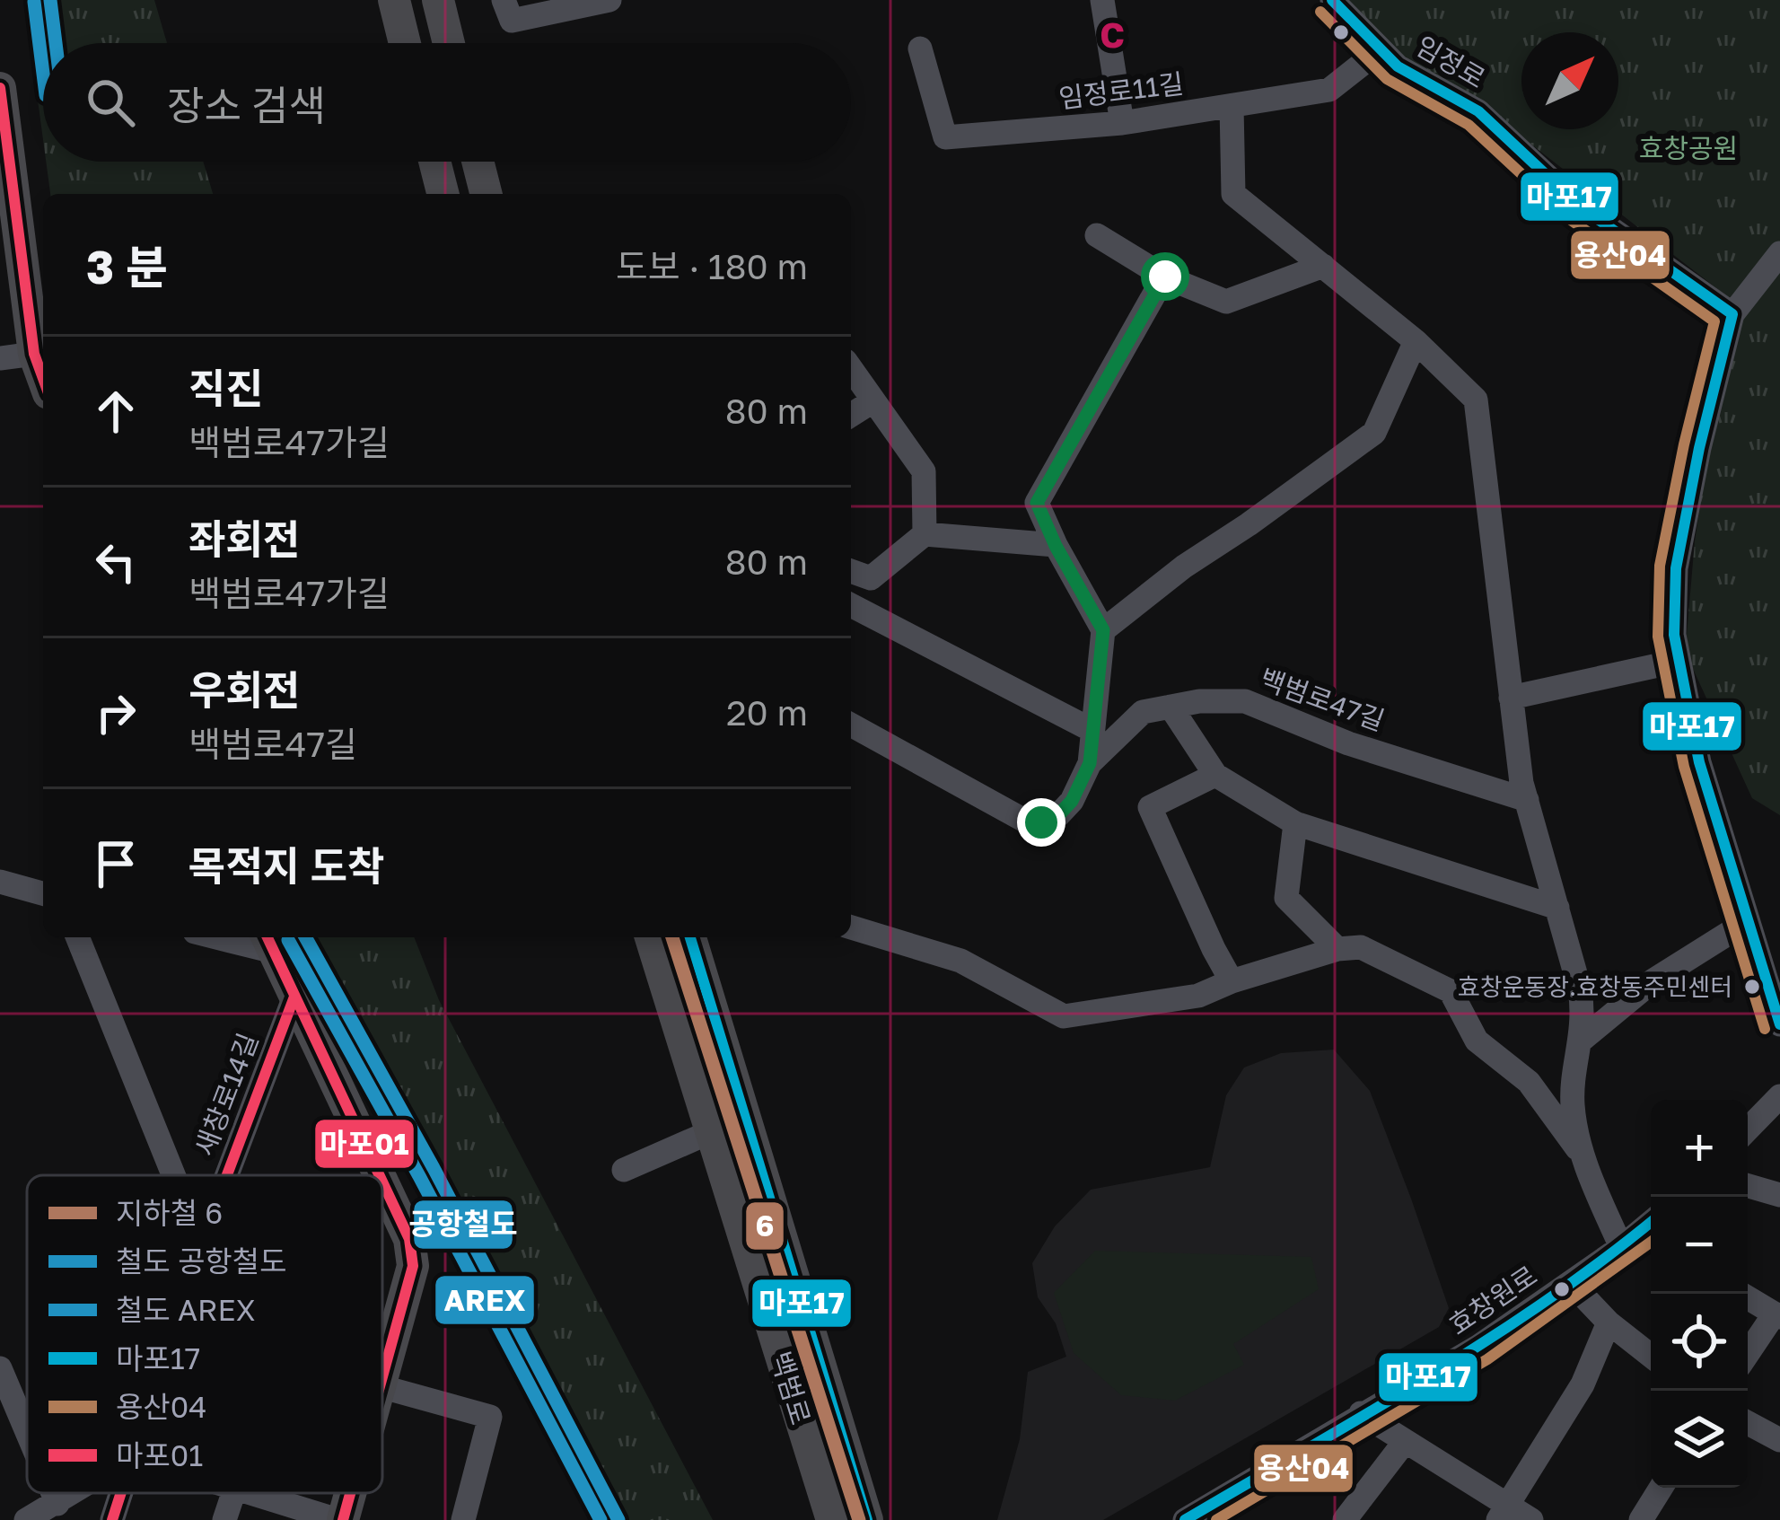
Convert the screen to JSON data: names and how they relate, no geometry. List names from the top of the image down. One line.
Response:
{"streets":{"main road":["백범로"],"street":["임정로","임정로11길","백범로47길","새창로14길","효창원로"]},"crossings":[["임정로","임정로11길"]],"parks":["효창공원"],"places":["효창운동장.효창동주민센터"],"lines":["rail line 공항철도","transit line 마포17","rail line AREX","transit line 용산04","transit line 마포01","metro line 6"],"legend":["지하철 6","철도 공항철도","철도 AREX","마포17","용산04","마포01"],"north":"top right","page":{"search":"장소 검색","heading":["3 분","도보 · 180 m"],"list":[["직진","백범로47가길","80 m"],["좌회전","백범로47가길","80 m"],["우회전","백범로47길","20 m"],"목적지 도착"],"map_buttons":["+","−"]},"grid":{"columns":["C"]}}
